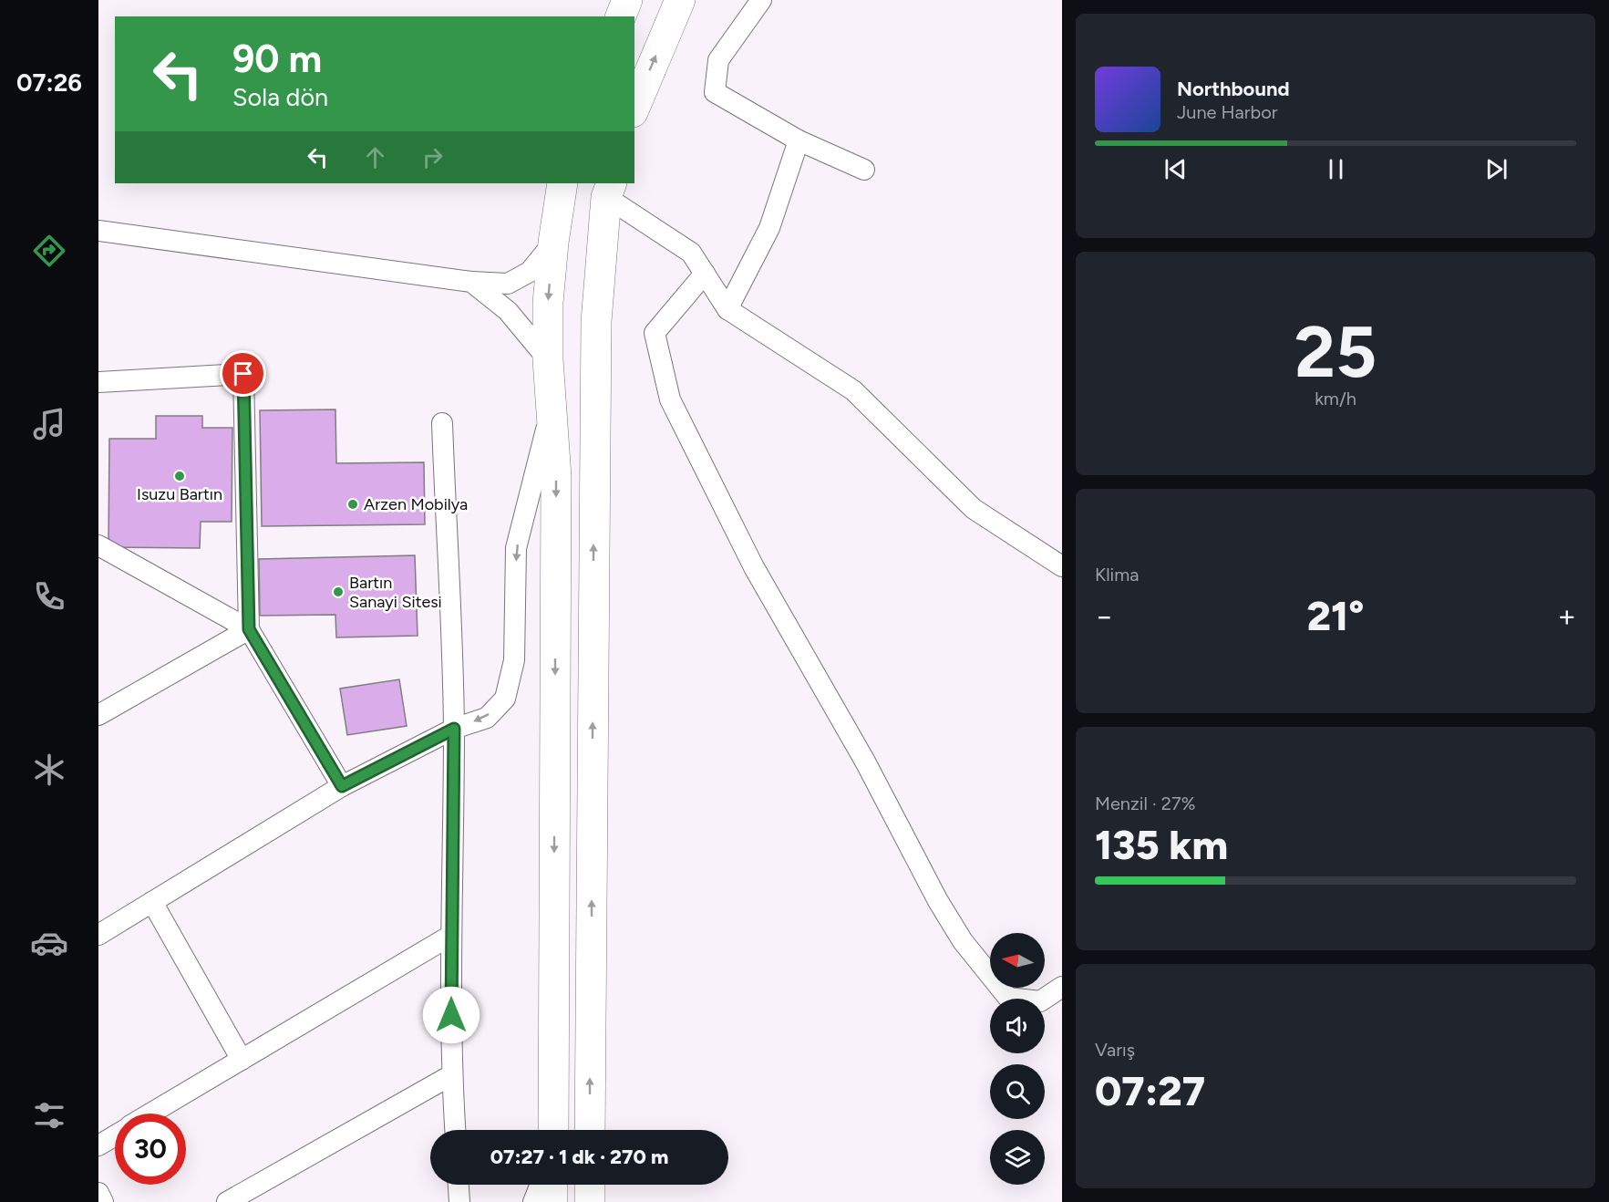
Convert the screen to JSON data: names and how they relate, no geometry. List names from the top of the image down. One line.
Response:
{"places":["Isuzu Bartın","Arzen Mobilya","Bartın Sanayi Sitesi"],"north":"left","page":{"tabs":"07:26","turn":["90 m","Sola dön"],"song":["Northbound","June Harbor"],"tile":[["25","km/h"],"Klima",["Menzil · 27%","135 km"],["Varış","07:27"]],"heat":["−","21°","+"],"limit":"30","trip":"07:27 · 1 dk · 270 m"}}
